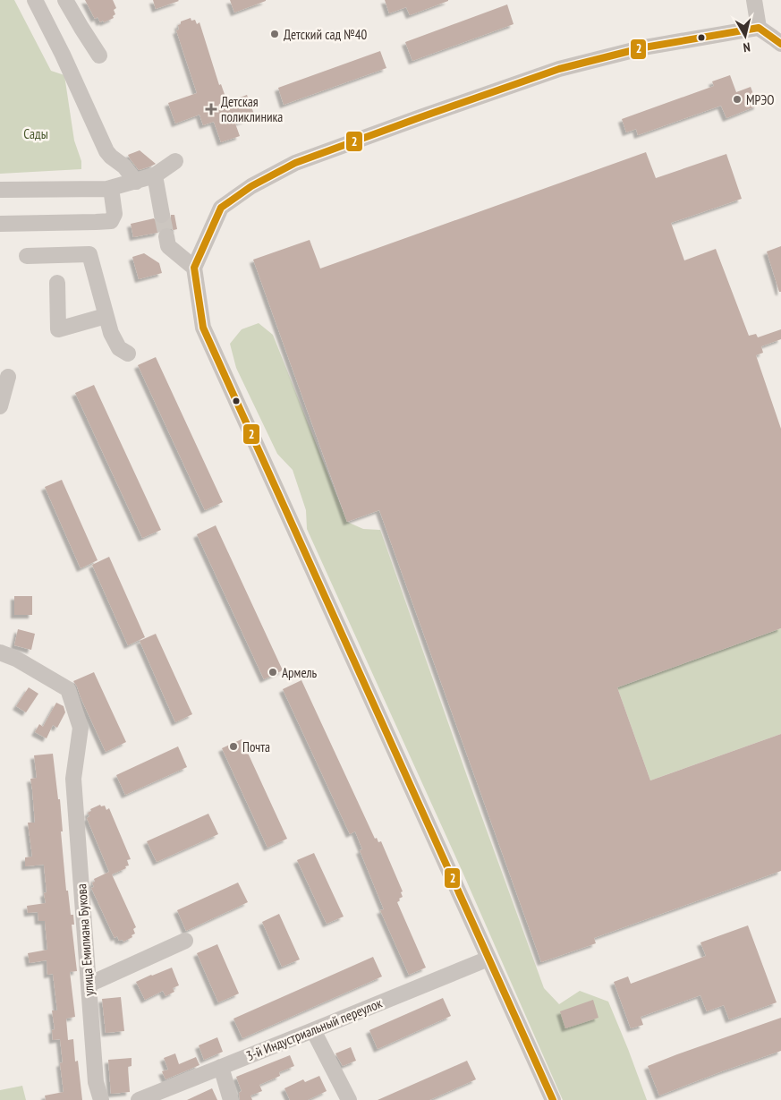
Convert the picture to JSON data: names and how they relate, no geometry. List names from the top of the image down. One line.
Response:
{"streets":{"street":["улица Емилиана Букова","3-й Индустриальный переулок"]},"parks":["Сады"],"places":{"other":["Детский сад №40","МРЭО","Армель","Почта"],"health":["Детская поликлиника"]},"lines":["transit line 2"],"north":"bottom"}
